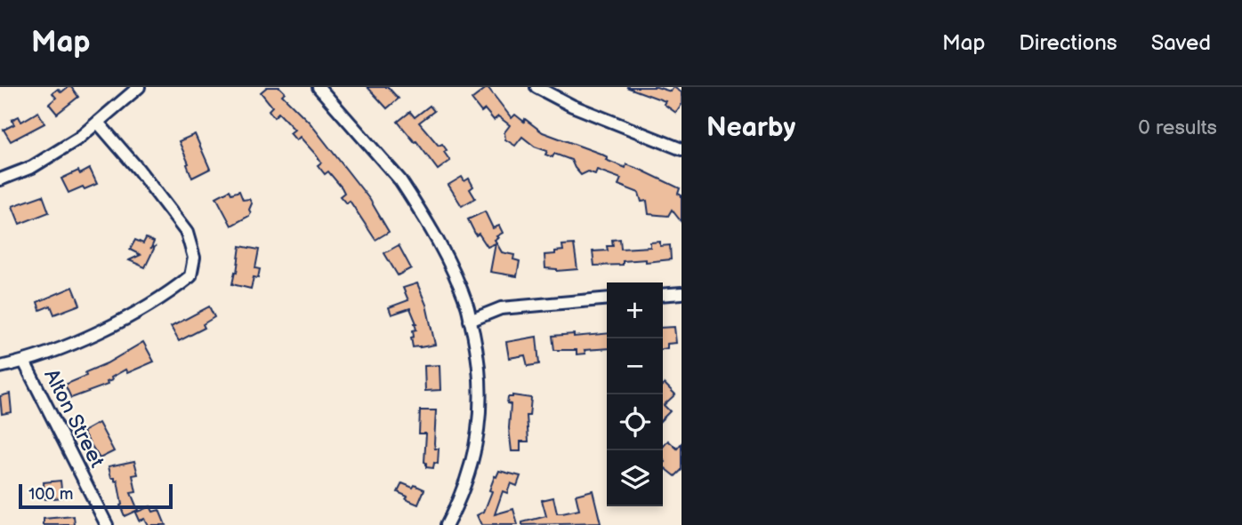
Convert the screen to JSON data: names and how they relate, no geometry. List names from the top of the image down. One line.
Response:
{"streets":{"street":["Alton Street"]},"scale_bar":"100 m","page":{"header":"Map","nav":["Map","Directions","Saved"],"heading":["Nearby","0 results"],"map_buttons":["+","−"],"scale":"100 m"}}
